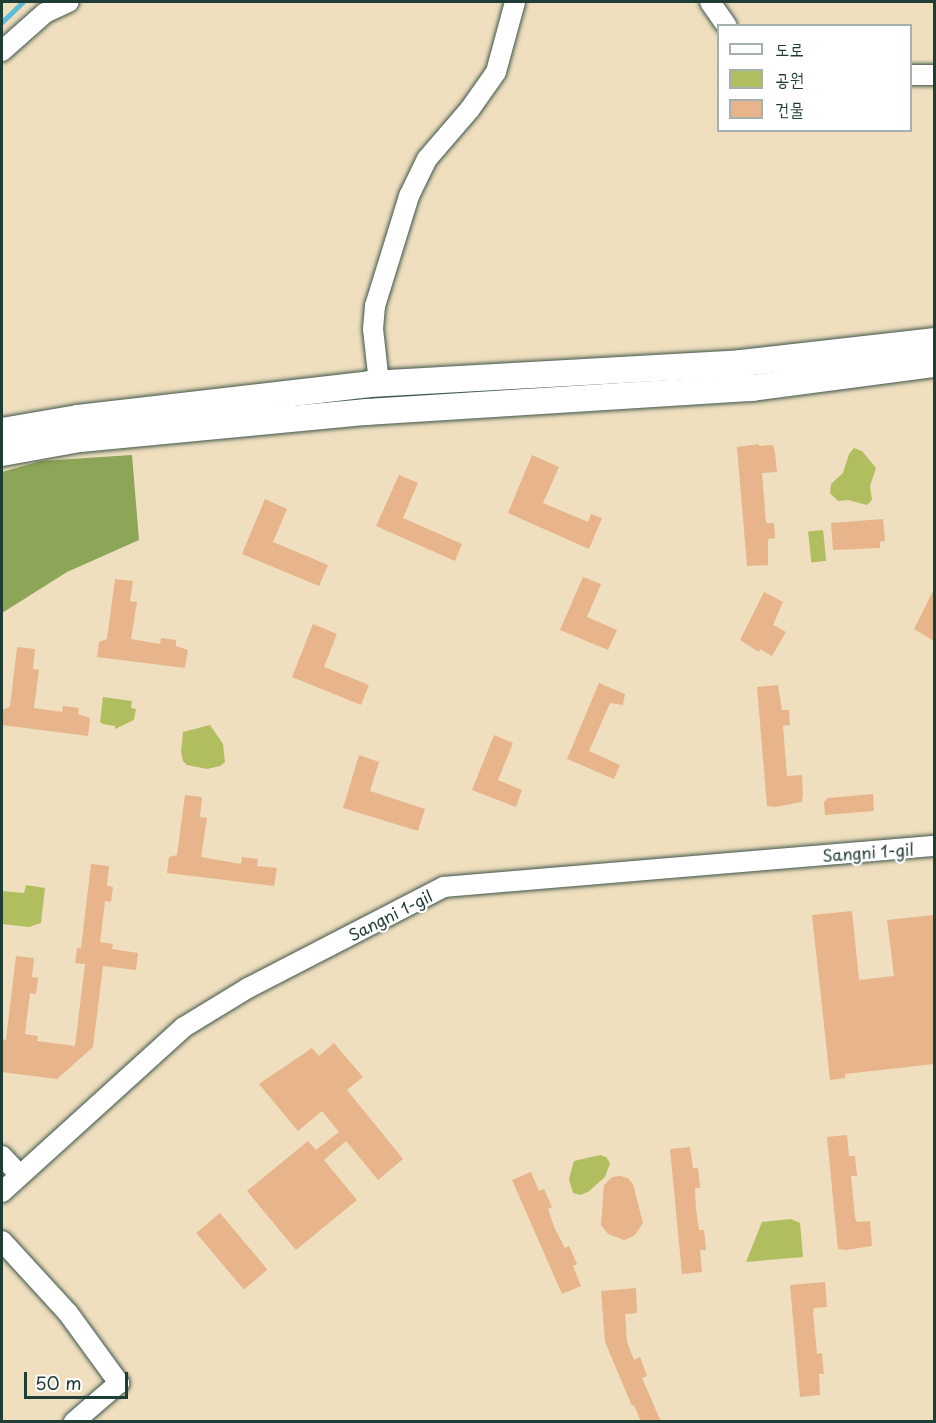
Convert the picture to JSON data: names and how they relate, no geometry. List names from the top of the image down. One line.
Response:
{"streets":{"street":["Sangni 1-gil"]},"legend":["도로","공원","건물"],"scale_bar":"50 m"}
